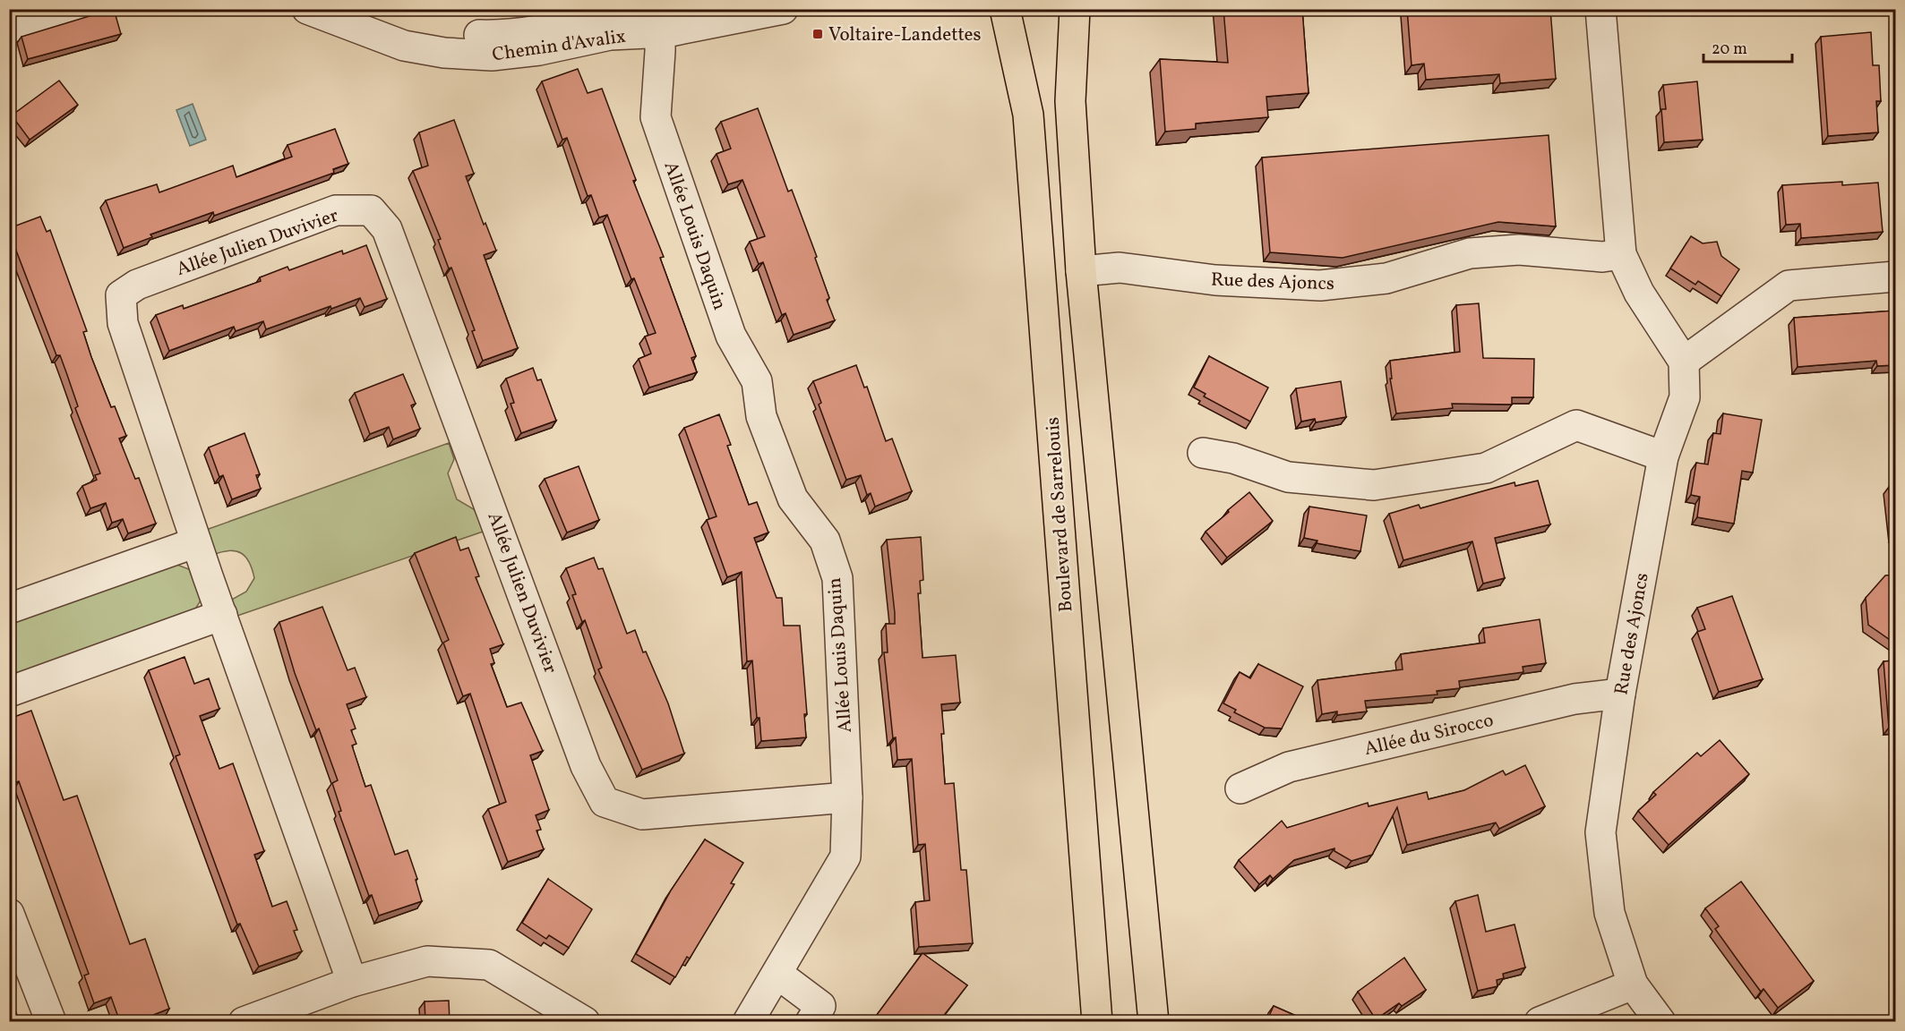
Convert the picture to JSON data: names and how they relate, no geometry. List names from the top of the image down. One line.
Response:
{"streets":{"main road":["Boulevard de Sarrelouis"],"street":["Chemin d'Avalix","Allée Louis Daquin","Allée Julien Duvivier","Rue des Ajoncs","Allée du Sirocco"]},"crossings":[["Chemin d'Avalix","Allée Louis Daquin"],["Allée Louis Daquin","Allée Julien Duvivier"],["Rue des Ajoncs","Allée du Sirocco"]],"places":{"transit":["Voltaire-Landettes"]},"scale_bar":"20 m"}
